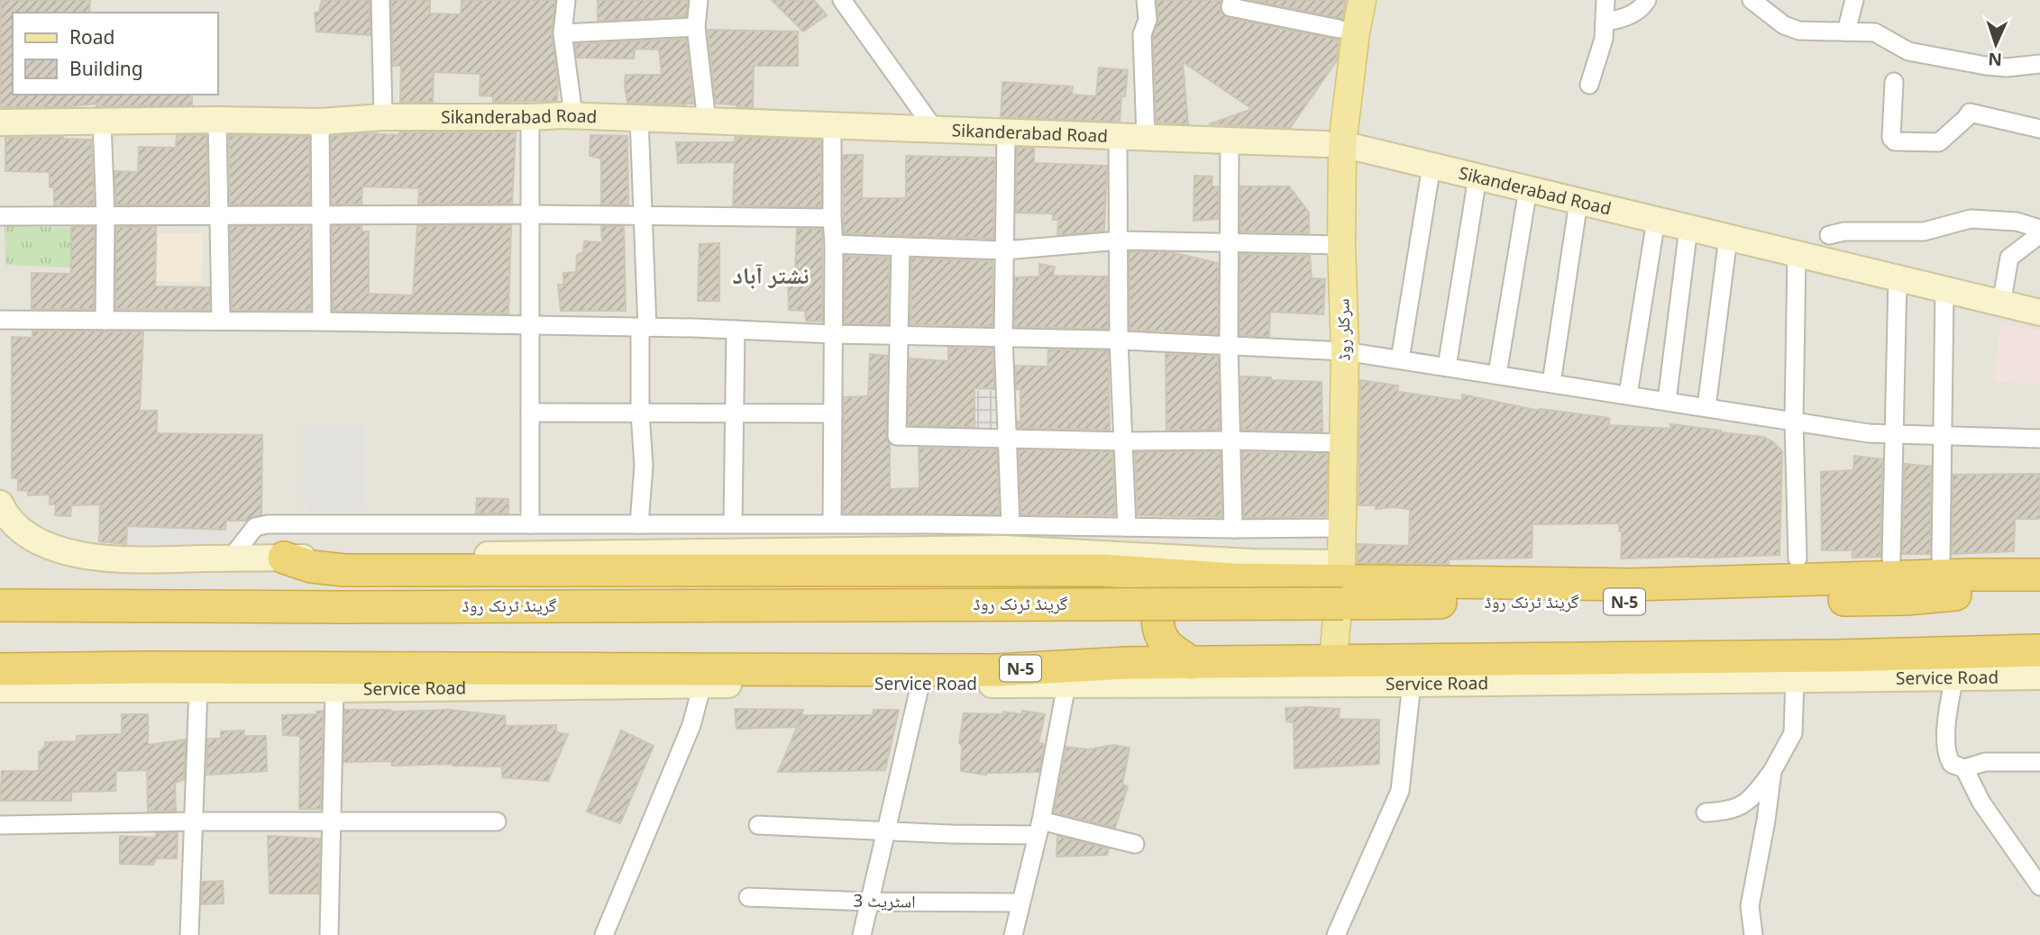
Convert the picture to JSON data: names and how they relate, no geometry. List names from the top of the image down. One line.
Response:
{"streets":{"highway":["گرینڈ ٹرنک روڈ","N-5"],"main road":["سرکلر روڈ"],"street":["Sikanderabad Road","Service Road","اسٹریٹ 3"]},"crossings":[["Sikanderabad Road","سرکلر روڈ"],["سرکلر روڈ","N-5"]],"districts":["نشتر آباد"],"legend":["Road","Building"],"north":"bottom"}
